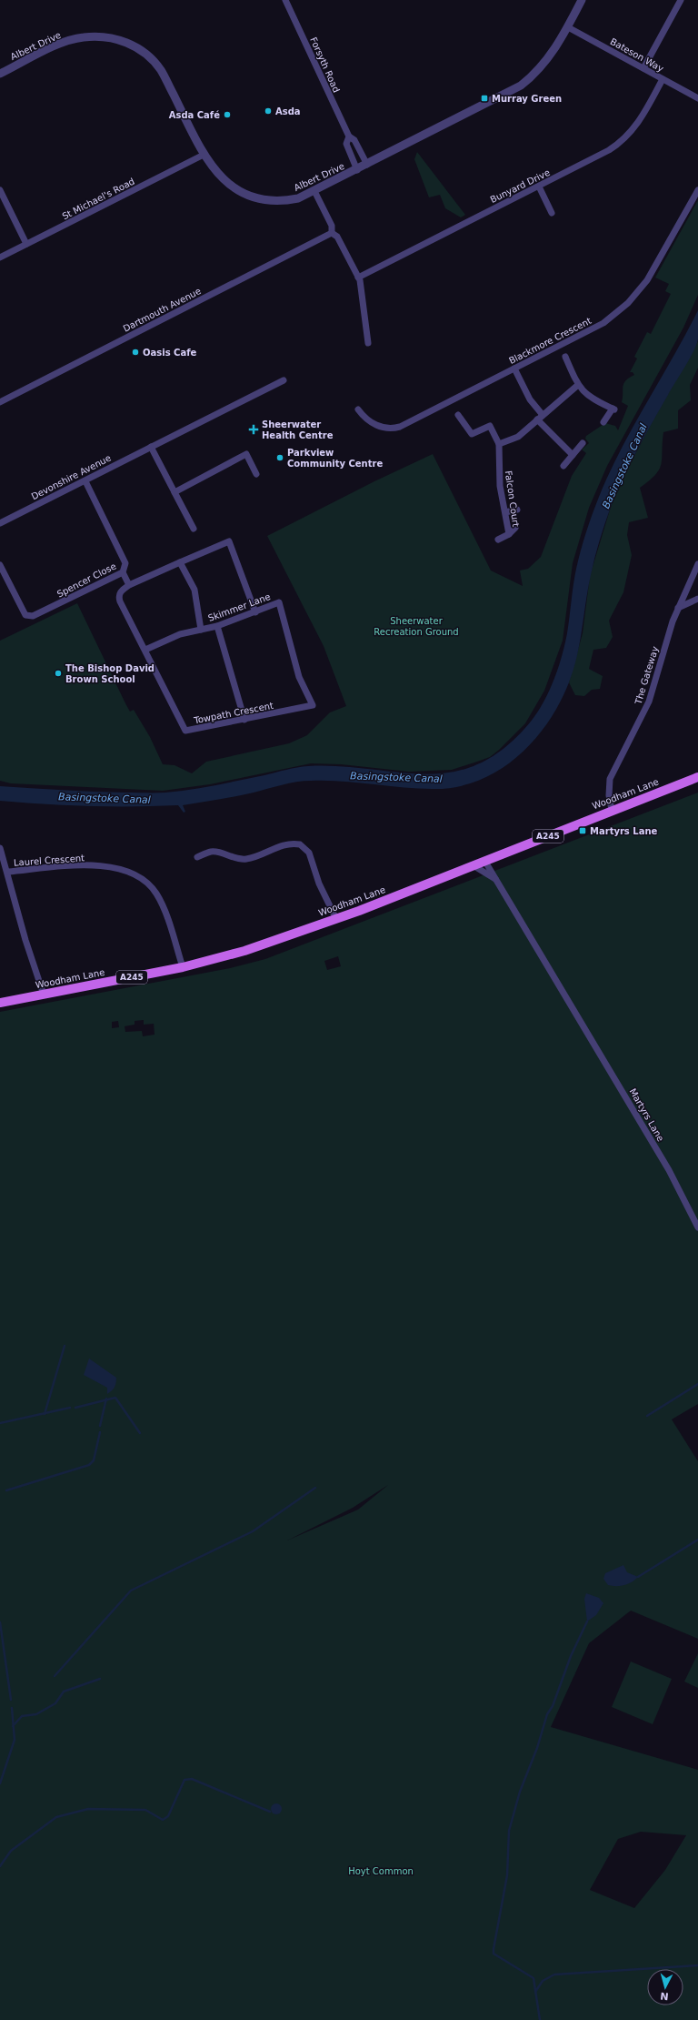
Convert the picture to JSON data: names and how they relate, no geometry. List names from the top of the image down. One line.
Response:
{"streets":{"main road":["Woodham Lane","A245"],"street":["Albert Drive","Bateson Way","Forsyth Road","Bunyard Drive","St Michael's Road","Dartmouth Avenue","Blackmore Crescent","Devonshire Avenue","Falcon Court","Spencer Close","Skimmer Lane","The Gateway","Towpath Crescent","Laurel Crescent","Martyrs Lane"]},"crossings":[["Albert Drive","Bateson Way"],["Albert Drive","Forsyth Road"],["Albert Drive","St Michael's Road"],["Bateson Way","Bunyard Drive"],["Devonshire Avenue","Spencer Close"],["Skimmer Lane","Towpath Crescent"],["The Gateway","Woodham Lane"],["Woodham Lane","Laurel Crescent"],["Woodham Lane","Martyrs Lane"]],"water":["Basingstoke Canal"],"parks":["Sheerwater Recreation Ground","Hoyt Common"],"places":{"transit":["Murray Green","Martyrs Lane"],"other":["Asda","Asda Café","Oasis Cafe","Parkview Community Centre","The Bishop David Brown School"],"health":["Sheerwater Health Centre"]},"north":"bottom"}
